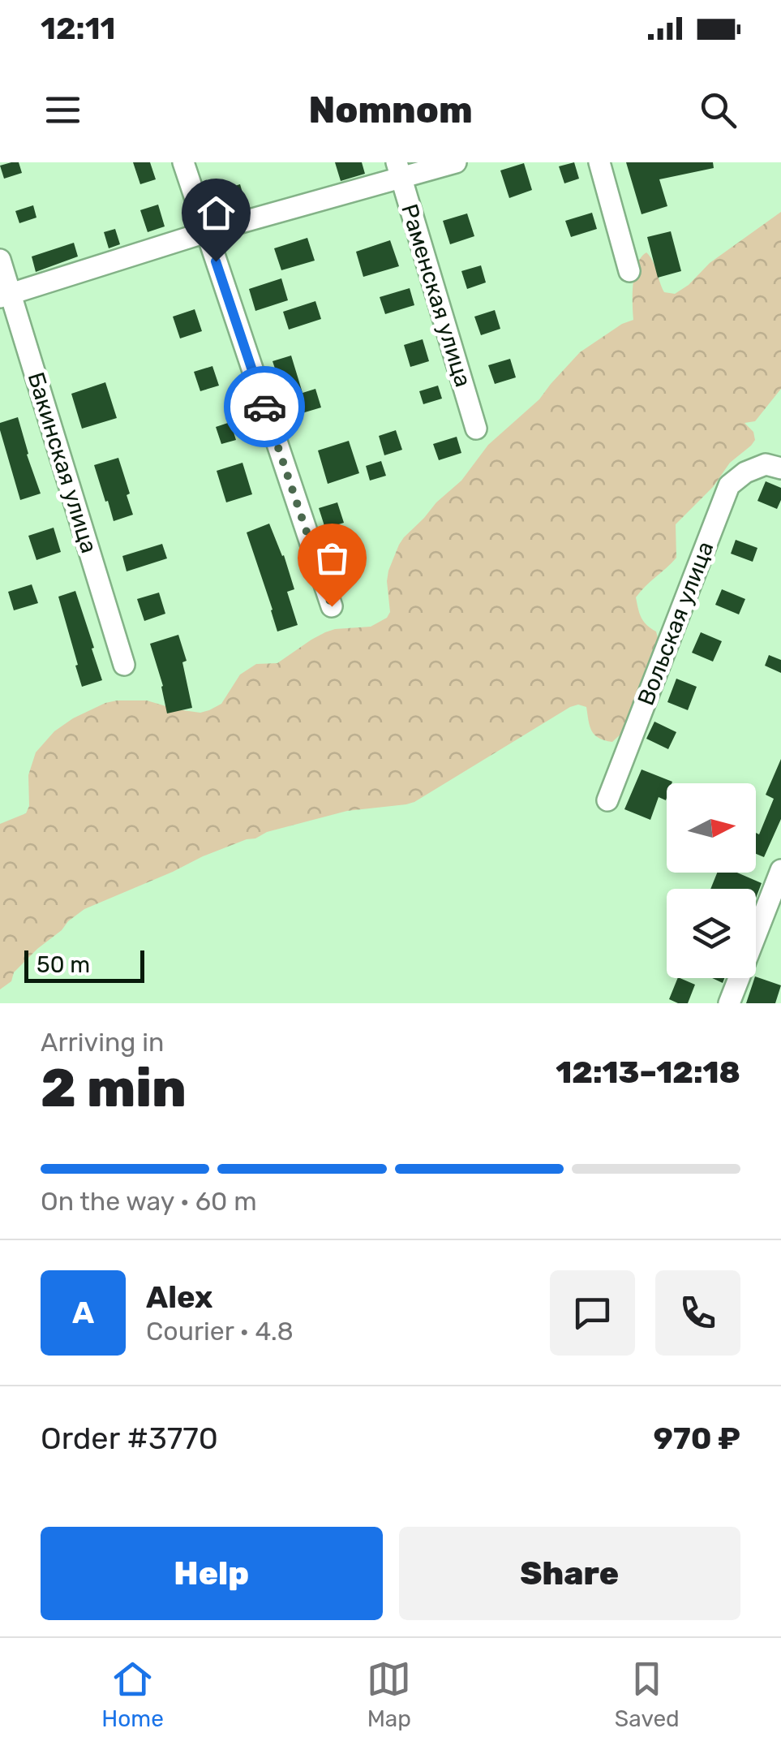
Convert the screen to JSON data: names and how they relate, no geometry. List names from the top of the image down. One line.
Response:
{"streets":{"street":["Раменская улица","Бакинская улица","Вольская улица"]},"scale_bar":"50 m","north":"right","page":{"status":"12:11","header":"Nomnom","scale":"50 m","heading":["2 min","Arriving in","12:13–12:18"],"panel":["Alex","Courier · 4.8","Order #3770","970 ₽"],"bar":"On the way · 60 m","round":"A","buttons":["Help","Share"],"tabs":["Home","Map","Saved"]}}
